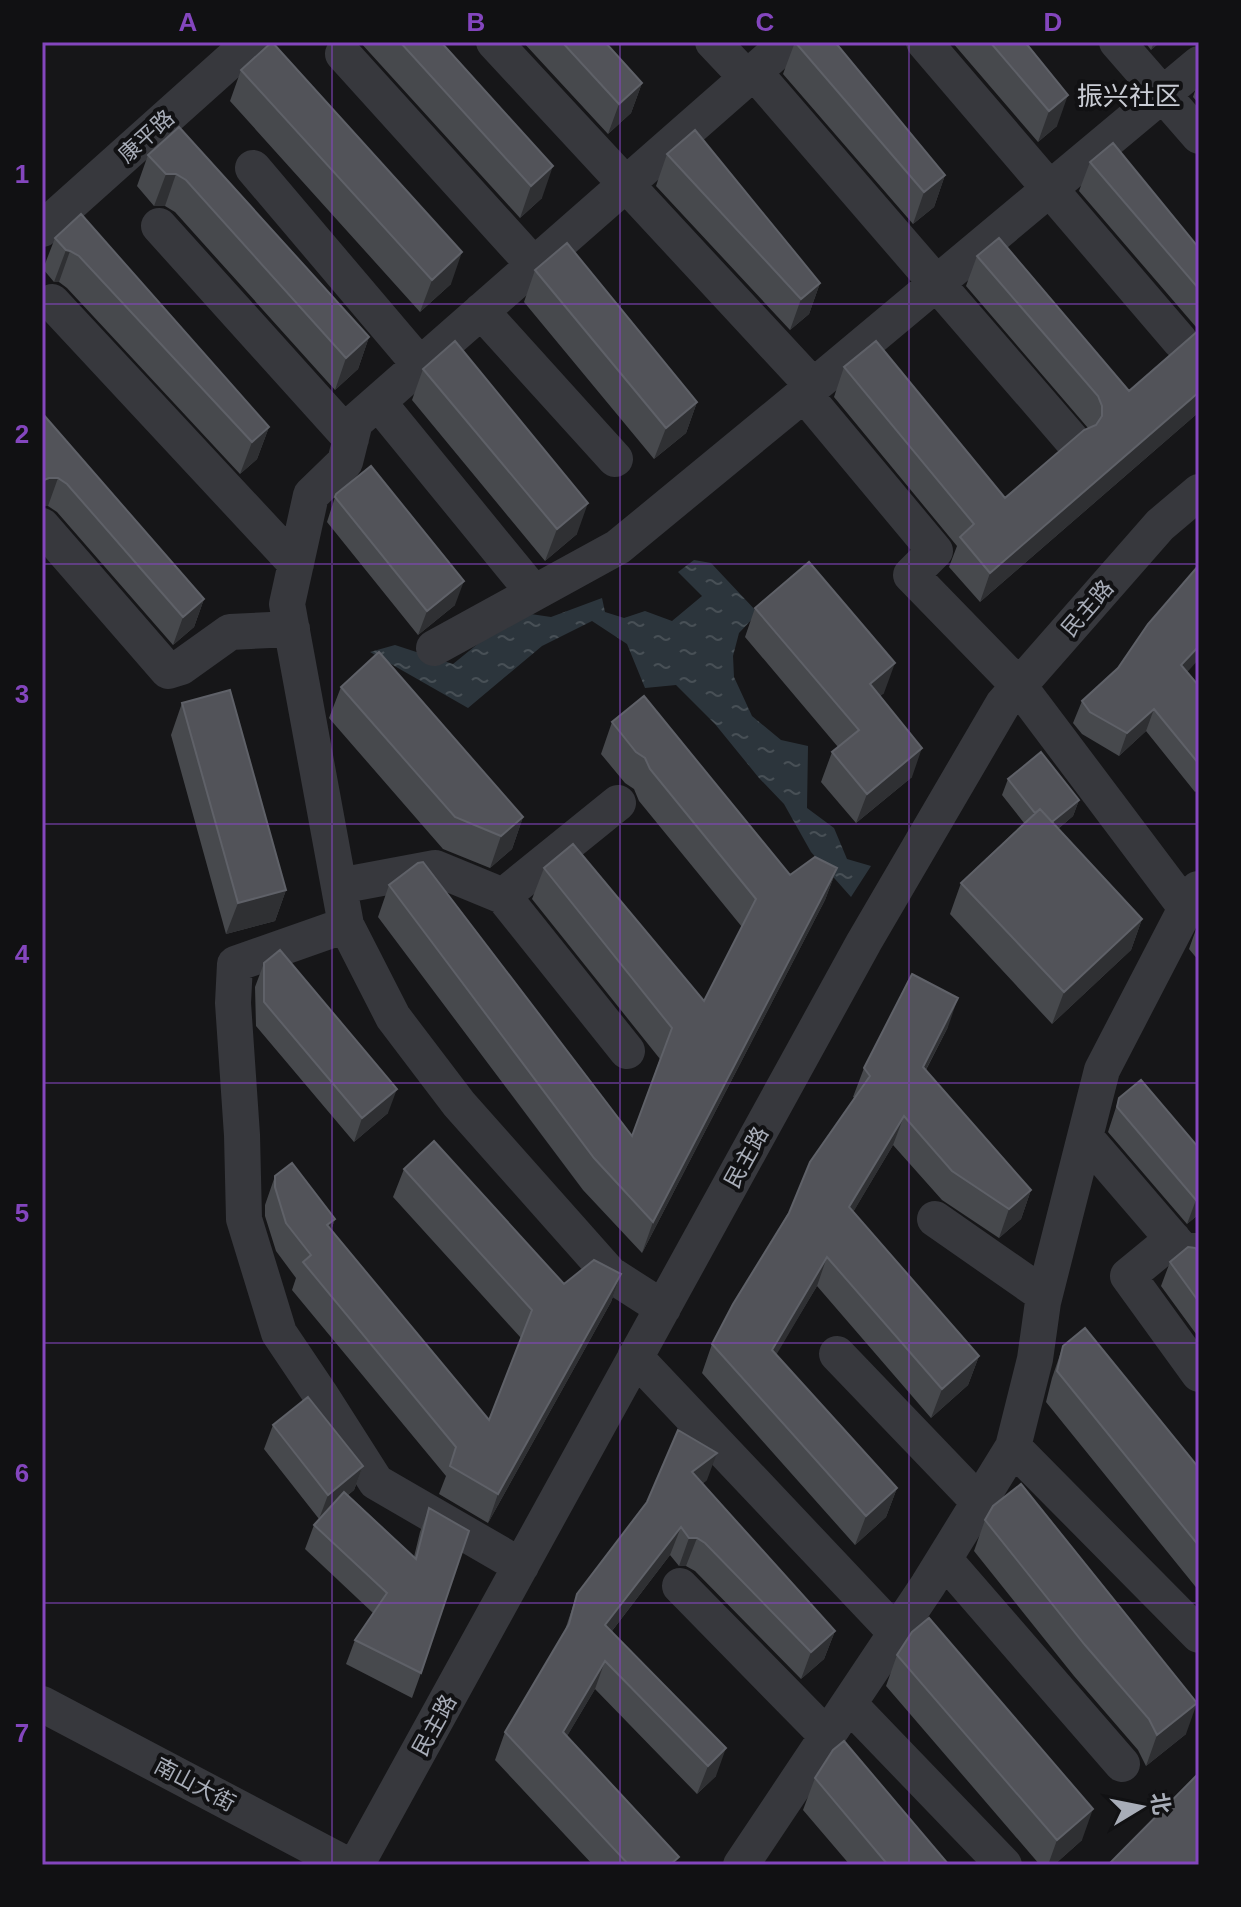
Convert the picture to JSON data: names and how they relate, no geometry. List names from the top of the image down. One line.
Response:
{"streets":{"street":["康平路","民主路","南山大街"]},"districts":["振兴社区"],"north":"right","grid":{"columns":["A","B","C","D"],"rows":["1","2","3","4","5","6","7"]}}
